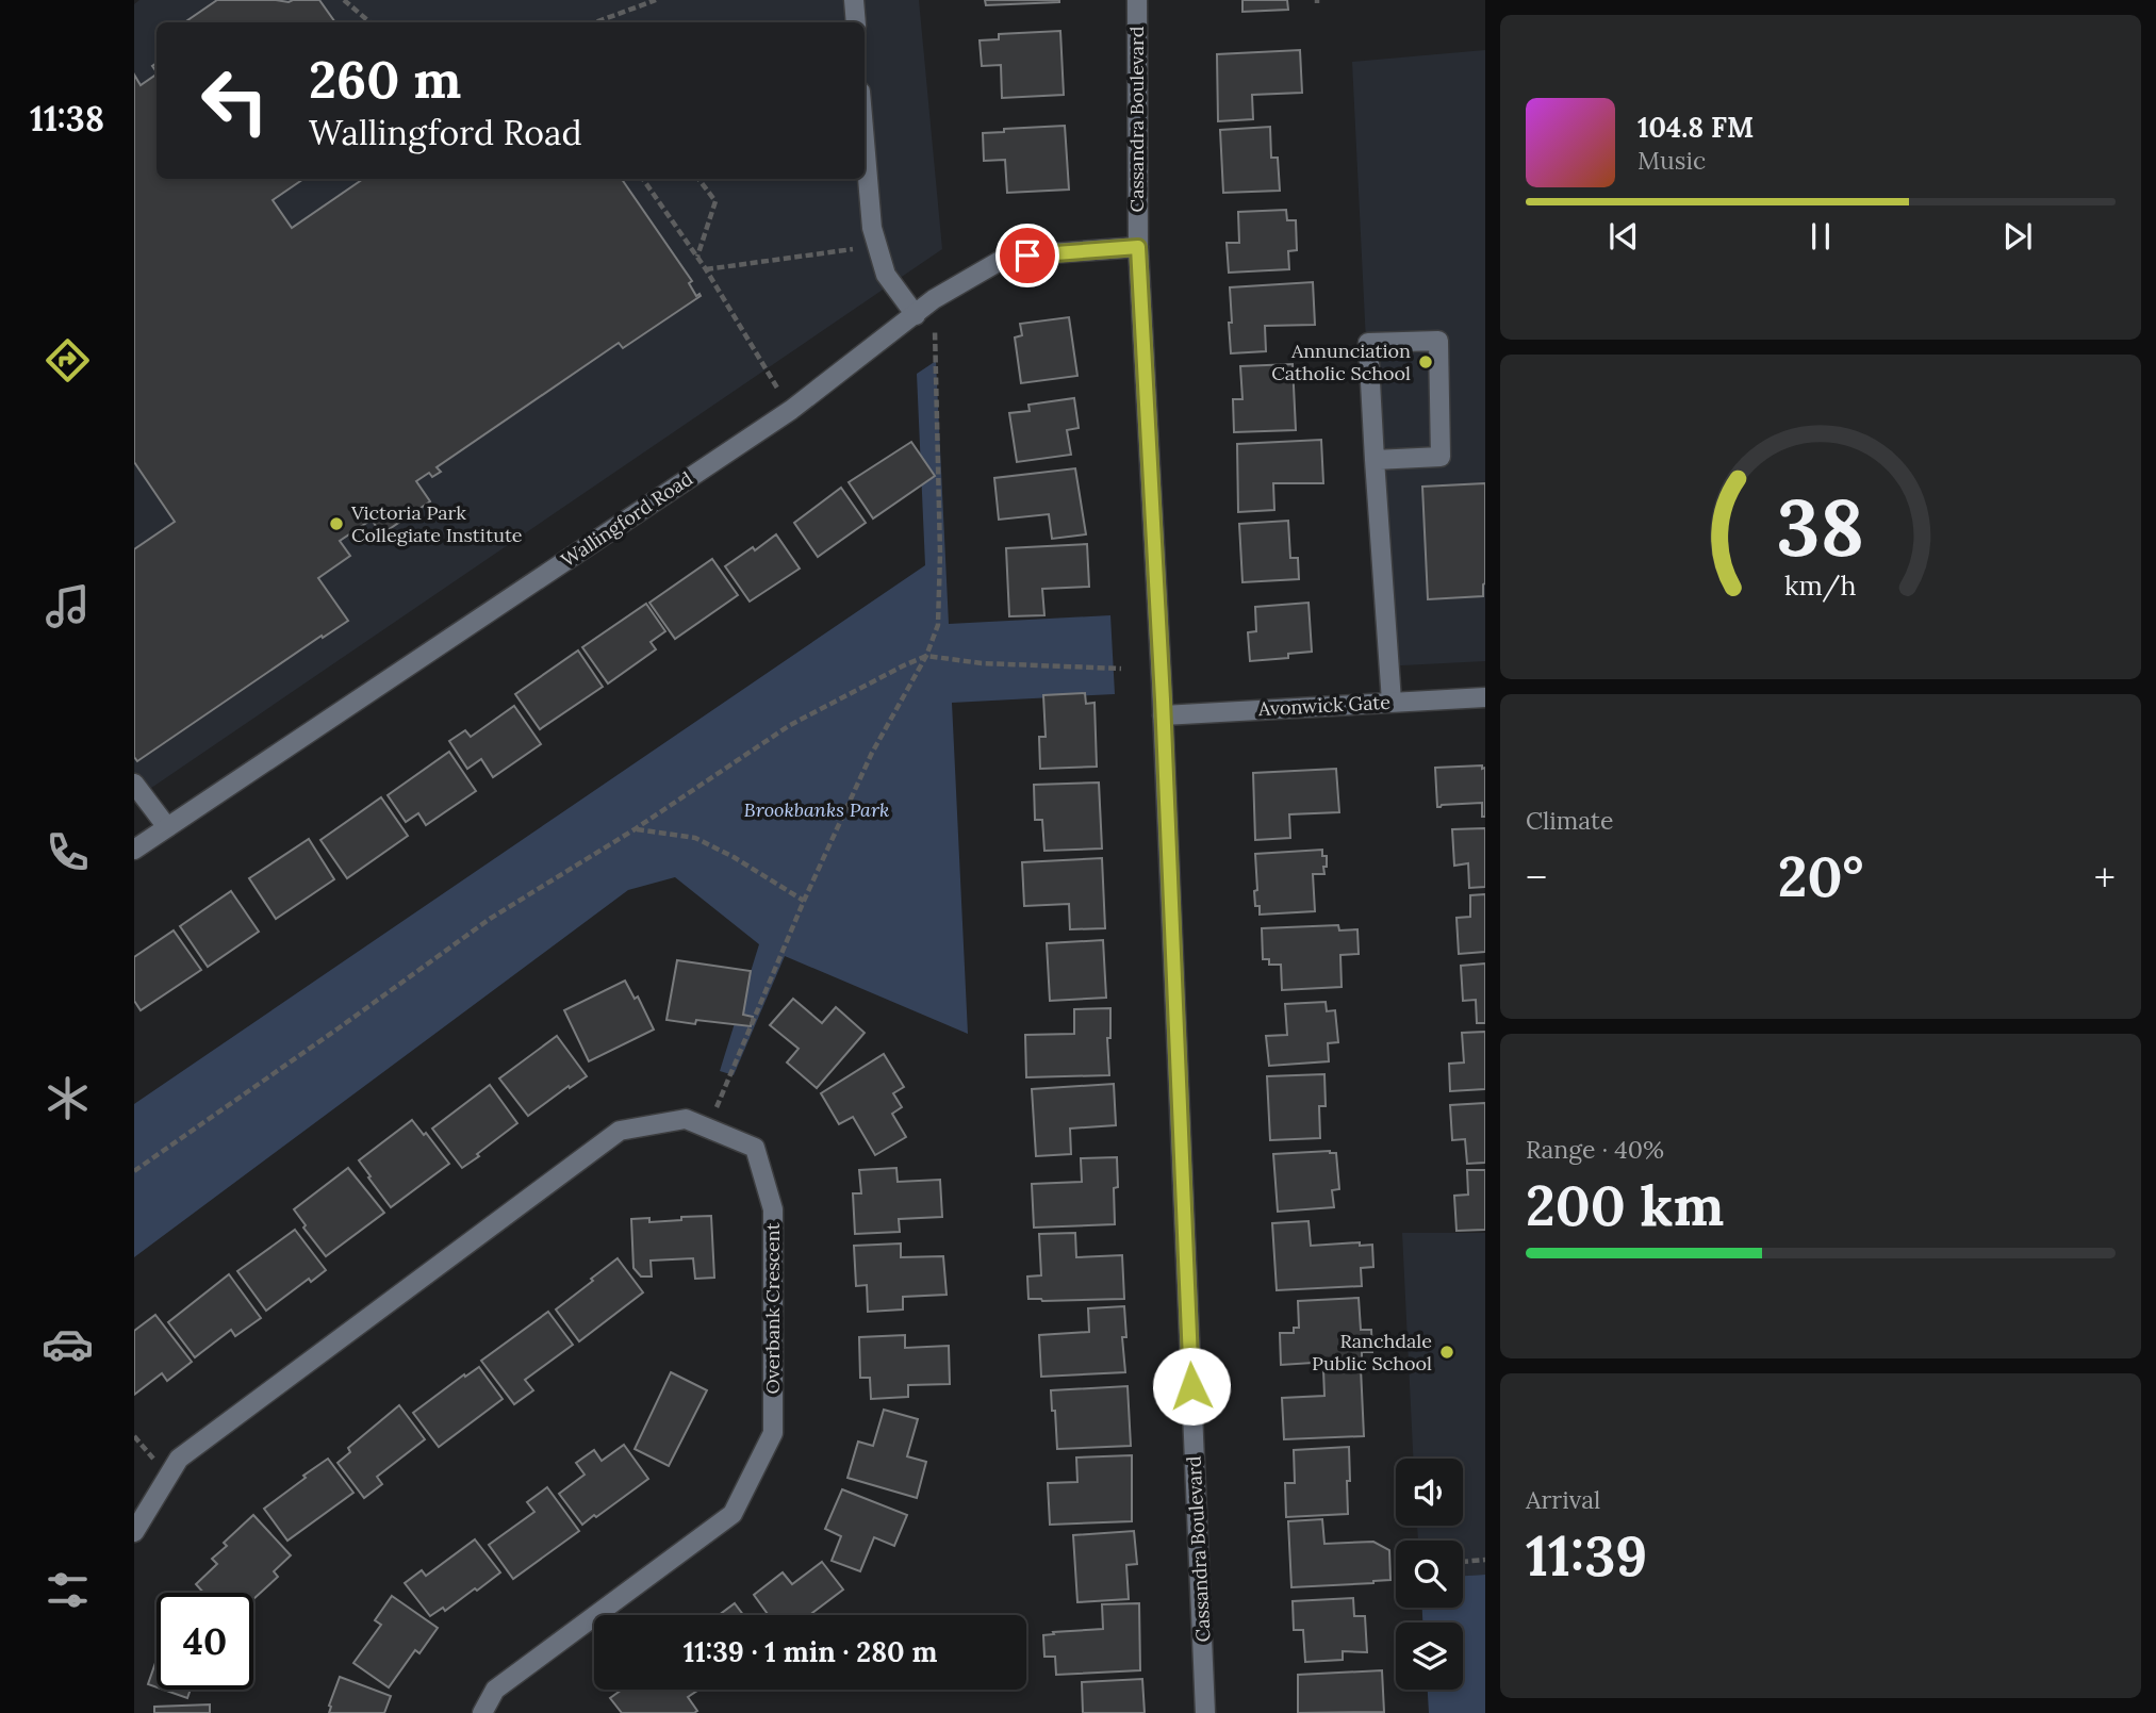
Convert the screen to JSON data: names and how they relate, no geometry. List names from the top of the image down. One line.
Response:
{"streets":{"street":["Cassandra Boulevard","Wallingford Road","Avonwick Gate","Overbank Crescent"]},"crossings":[["Cassandra Boulevard","Wallingford Road"],["Cassandra Boulevard","Avonwick Gate"]],"parks":["Brookbanks Park"],"places":["Annunciation Catholic School","Victoria Park Collegiate Institute","Ranchdale Public School"],"page":{"tabs":"11:38","turn":["260 m","Wallingford Road"],"song":["104.8 FM","Music"],"tile":["Climate",["Range · 40%","200 km"],["Arrival","11:39"]],"heat":["−","20°","+"],"limit":"40","trip":"11:39 · 1 min · 280 m","gauge":["38","km/h"]}}
